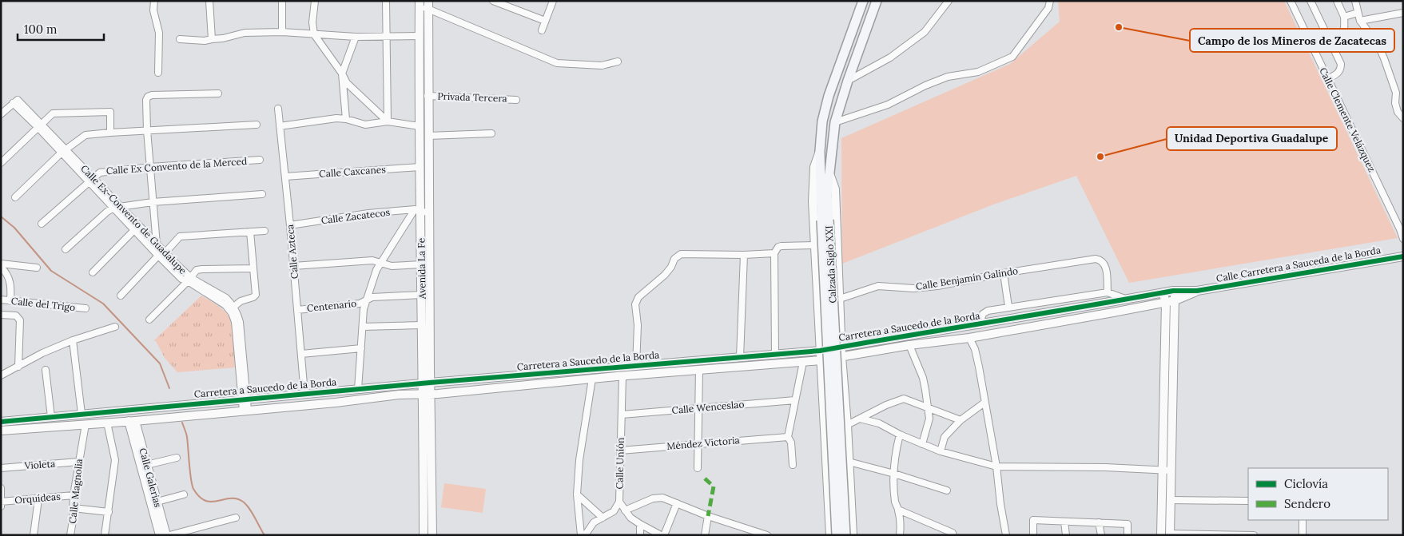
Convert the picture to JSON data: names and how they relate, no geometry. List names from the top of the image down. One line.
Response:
{"streets":{"main road":["Calzada Siglo XXI"],"street":["Privada Tercera","Calle Clemente Velázquez","Calle Ex Convento de la Merced","Calle Caxcanes","Calle Zacatecos","Calle Ex-Convento de Guadalupe","Calle Azteca","Calle Carretera a Sauceda de la Borda","Avenida La Fe","Calle Benjamín Galindo","Calle del Trigo","Centenario","Carretera a Saucedo de la Borda","Calle Wenceslao","Méndez Victoria","Calle Unión","Violeta","Calle Galerias","Calle Magnolia","Orquídeas"]},"crossings":[["Privada Tercera","Avenida La Fe"],["Calle Ex Convento de la Merced","Calle Ex-Convento de Guadalupe"],["Calle Caxcanes","Calle Azteca"],["Calle Caxcanes","Avenida La Fe"],["Calle Zacatecos","Calle Azteca"],["Calle Zacatecos","Avenida La Fe"],["Calle Azteca","Centenario"],["Calle Azteca","Carretera a Saucedo de la Borda"],["Calzada Siglo XXI","Carretera a Saucedo de la Borda"],["Calle Carretera a Sauceda de la Borda","Carretera a Saucedo de la Borda"],["Avenida La Fe","Centenario"],["Avenida La Fe","Carretera a Saucedo de la Borda"],["Carretera a Saucedo de la Borda","Calle Unión"],["Carretera a Saucedo de la Borda","Calle Galerias"],["Carretera a Saucedo de la Borda","Calle Magnolia"],["Calle Wenceslao","Calle Unión"],["Méndez Victoria","Calle Unión"],["Violeta","Calle Magnolia"],["Calle Magnolia","Orquídeas"]],"places":["Campo de los Mineros de Zacatecas","Unidad Deportiva Guadalupe"],"legend":["Ciclovía","Sendero"],"scale_bar":"100 m"}
